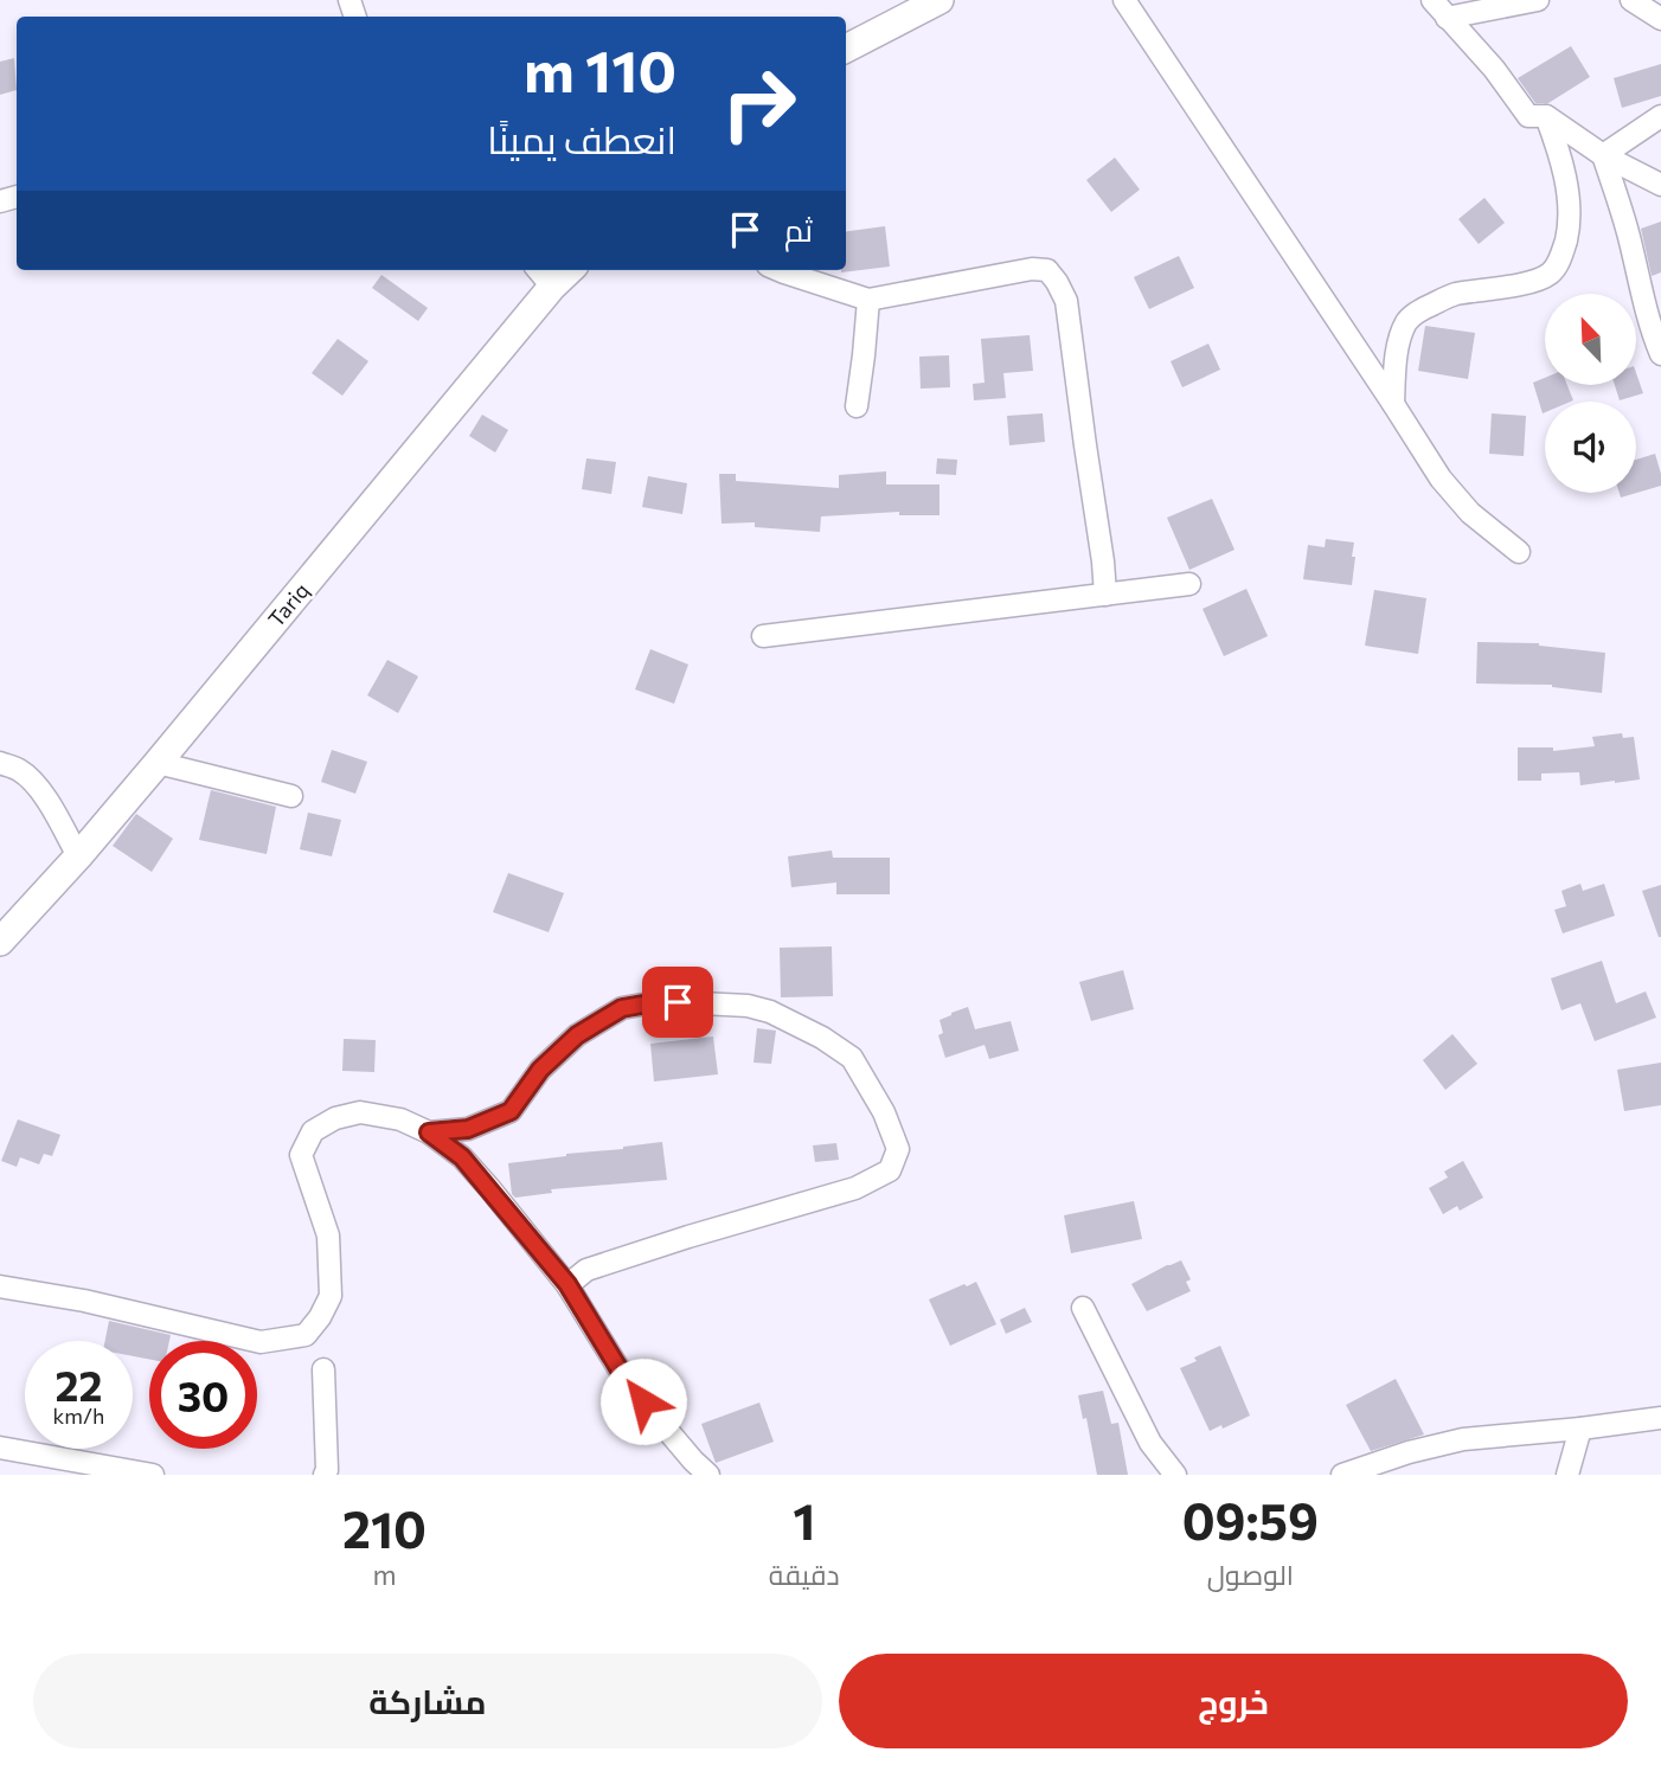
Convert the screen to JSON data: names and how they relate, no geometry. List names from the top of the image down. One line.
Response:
{"streets":{"main road":["Tariq"]},"north":"top left","page":{"turn":["110 m","انعطف يمينًا"],"then":"ثم","speed":"22 km/h","limit":"30","eta":["09:59","الوصول","1","دقيقة","210","m"],"buttons":["خروج","مشاركة"]}}
